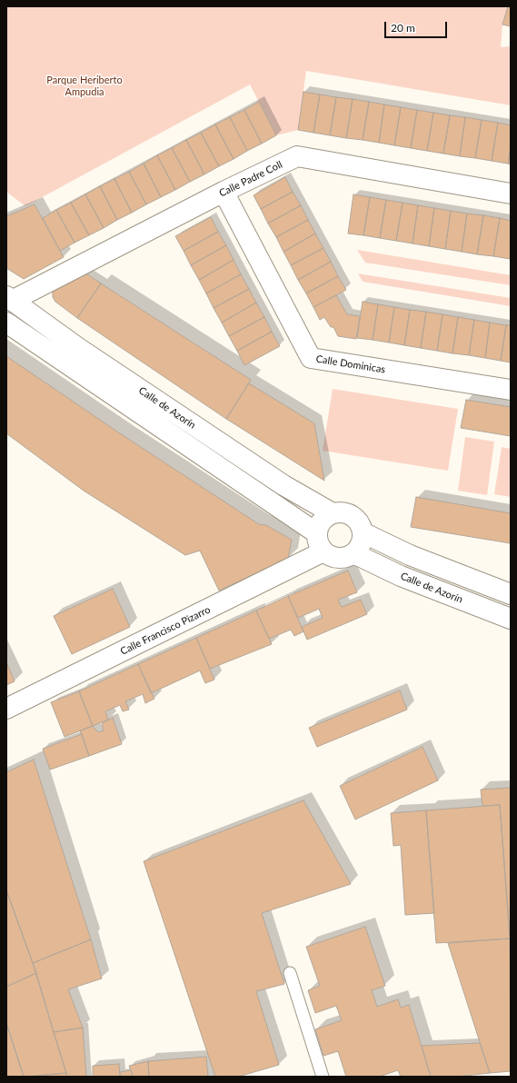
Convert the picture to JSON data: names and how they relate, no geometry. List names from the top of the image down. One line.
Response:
{"streets":{"street":["Calle Padre Coll","Calle Dominicas","Calle de Azorín","Calle Francisco Pizarro"]},"crossings":[["Calle Padre Coll","Calle Dominicas"],["Calle Padre Coll","Calle de Azorín"],["Calle de Azorín","Calle Francisco Pizarro"]],"parks":["Parque Heriberto Ampudia"],"scale_bar":"20 m"}
